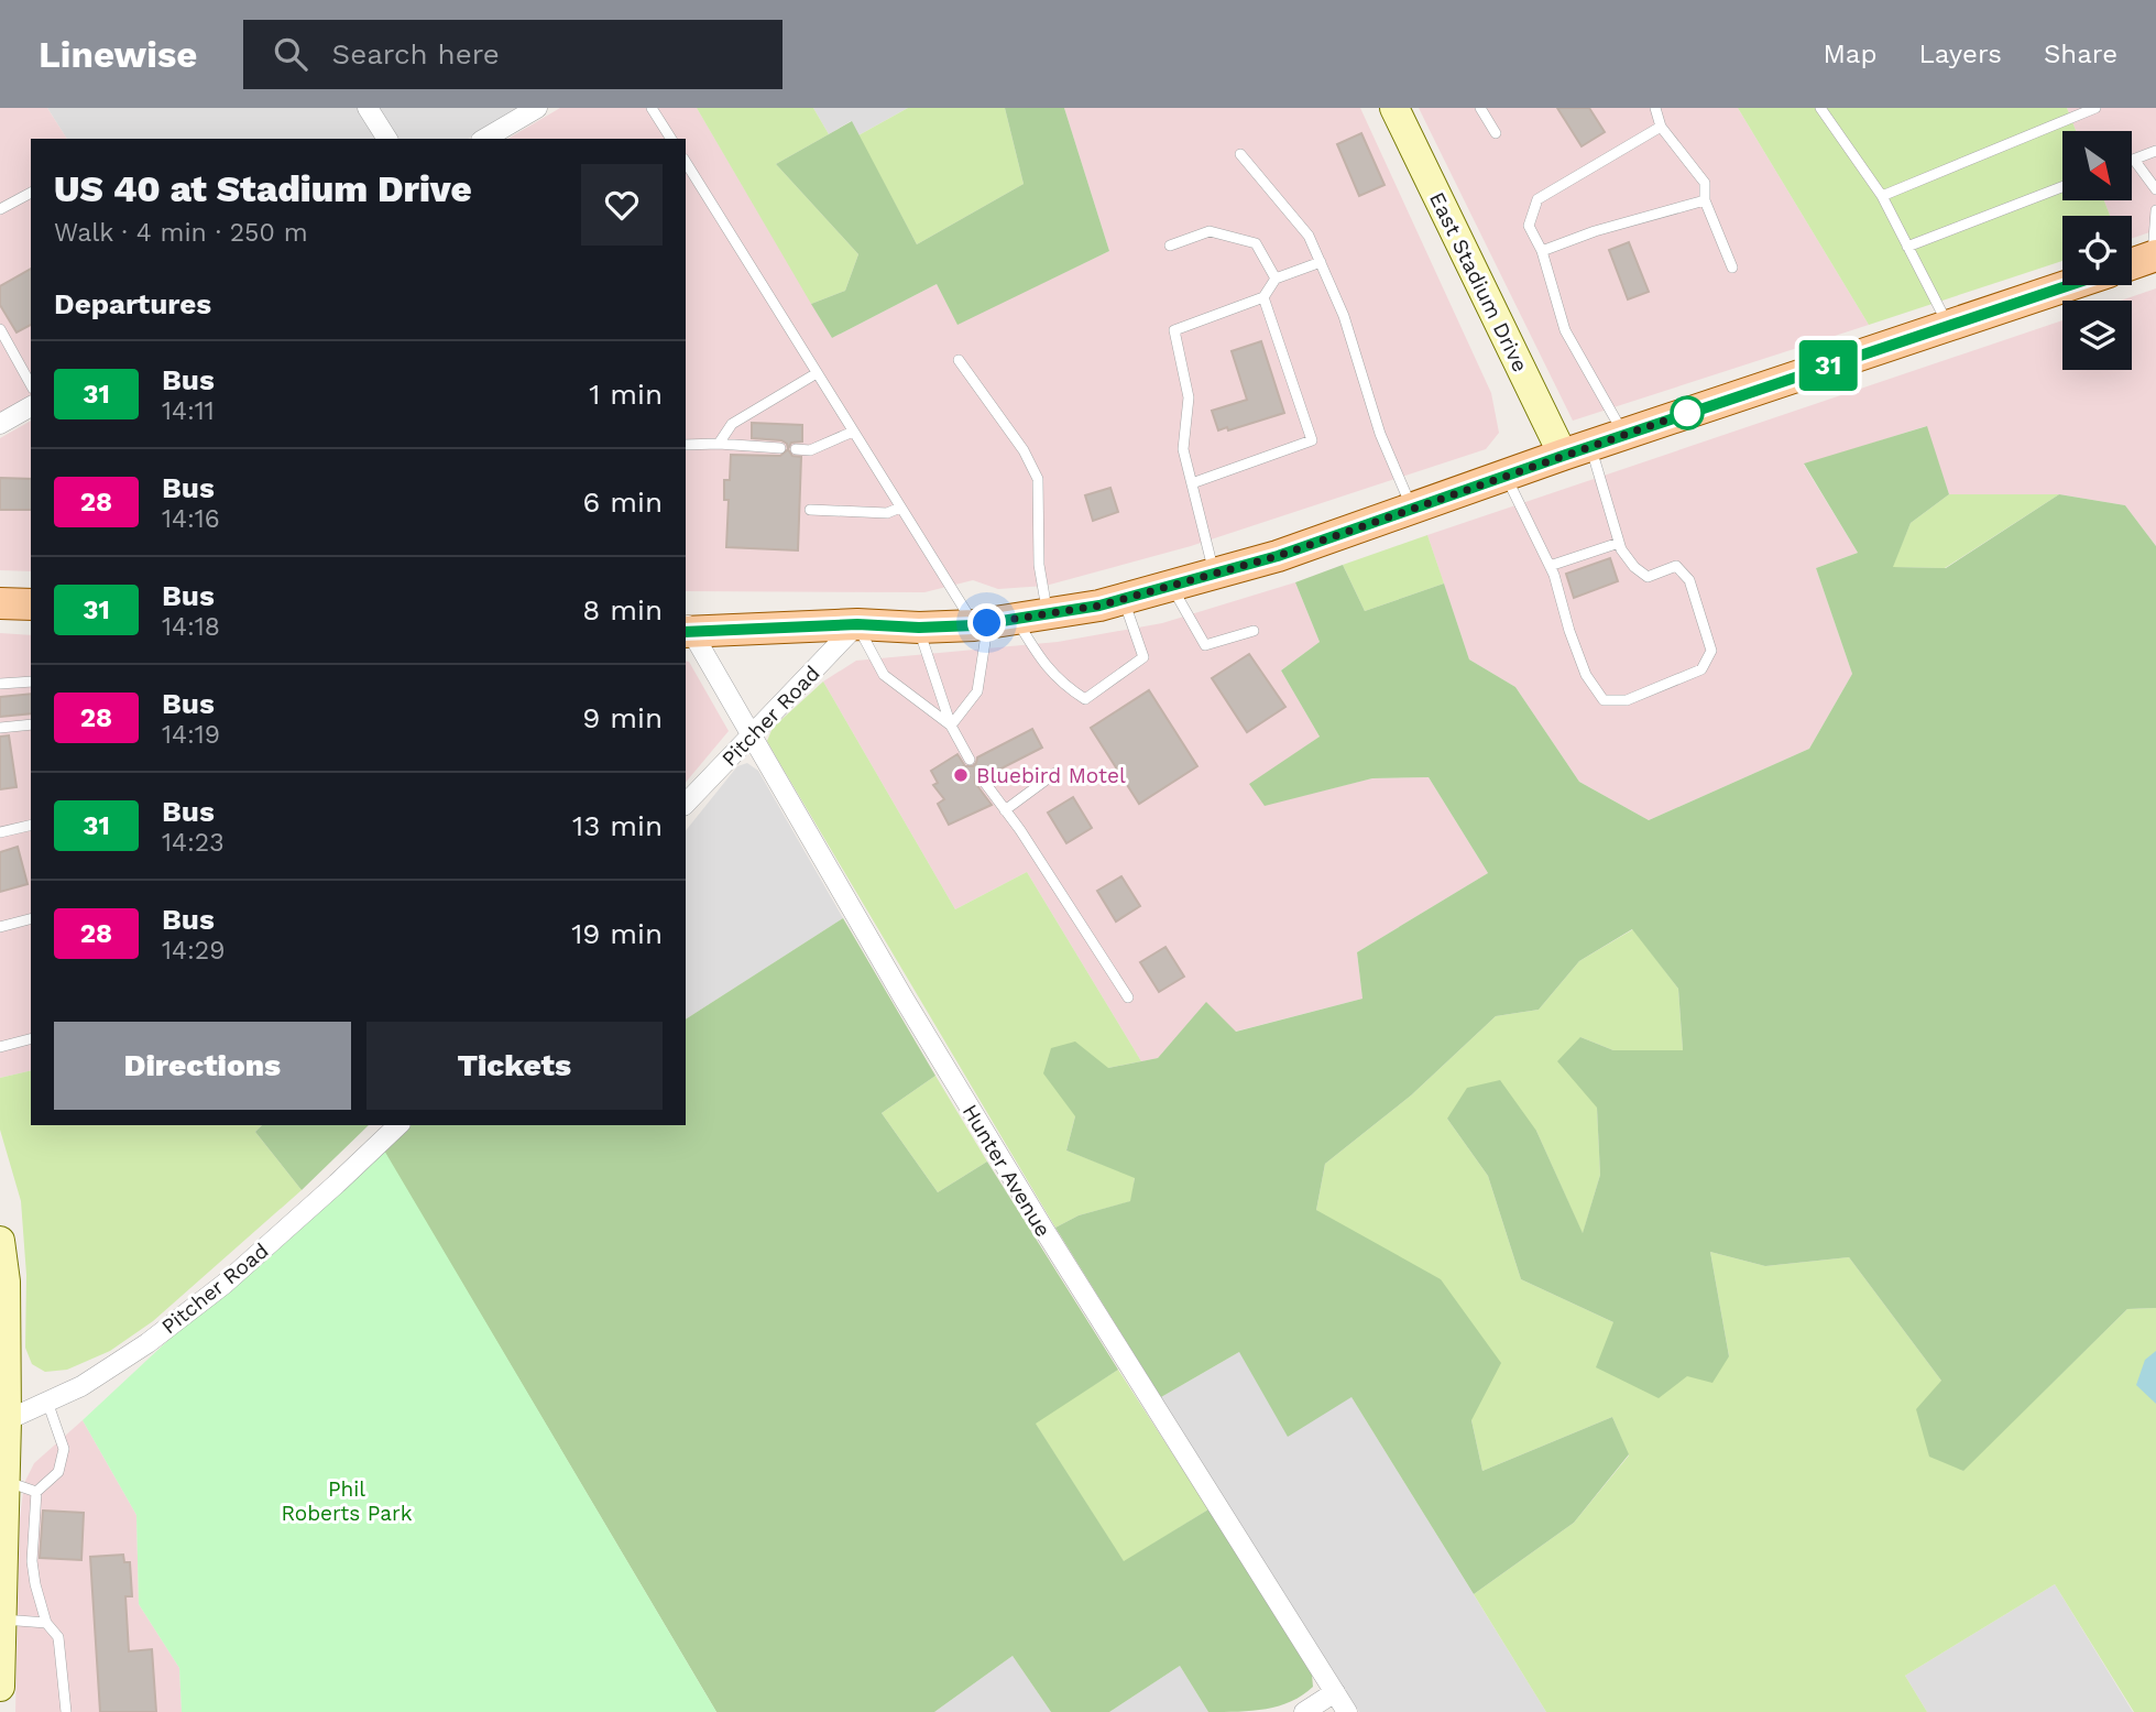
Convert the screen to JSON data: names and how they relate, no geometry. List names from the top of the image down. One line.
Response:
{"streets":{"main road":["East Stadium Drive"],"street":["Pitcher Road","Hunter Avenue"]},"crossings":[["Pitcher Road","Hunter Avenue"]],"parks":["Phil Roberts Park"],"places":["Bluebird Motel"],"lines":["bus line 31"],"north":"bottom right","page":{"header":"Linewise","search":"Search here","nav":["Map","Layers","Share"],"on_map":"31","heading":[["US 40 at Stadium Drive","Walk · 4 min · 250 m"],"Departures"],"list":[{"mark":"31","name":"Bus","note":"14:11","value":"1 min"},{"mark":"28","name":"Bus","note":"14:16","value":"6 min"},{"mark":"31","name":"Bus","note":"14:18","value":"8 min"},{"mark":"28","name":"Bus","note":"14:19","value":"9 min"},{"mark":"31","name":"Bus","note":"14:23","value":"13 min"},{"mark":"28","name":"Bus","note":"14:29","value":"19 min"}],"buttons":["Directions","Tickets"]}}
